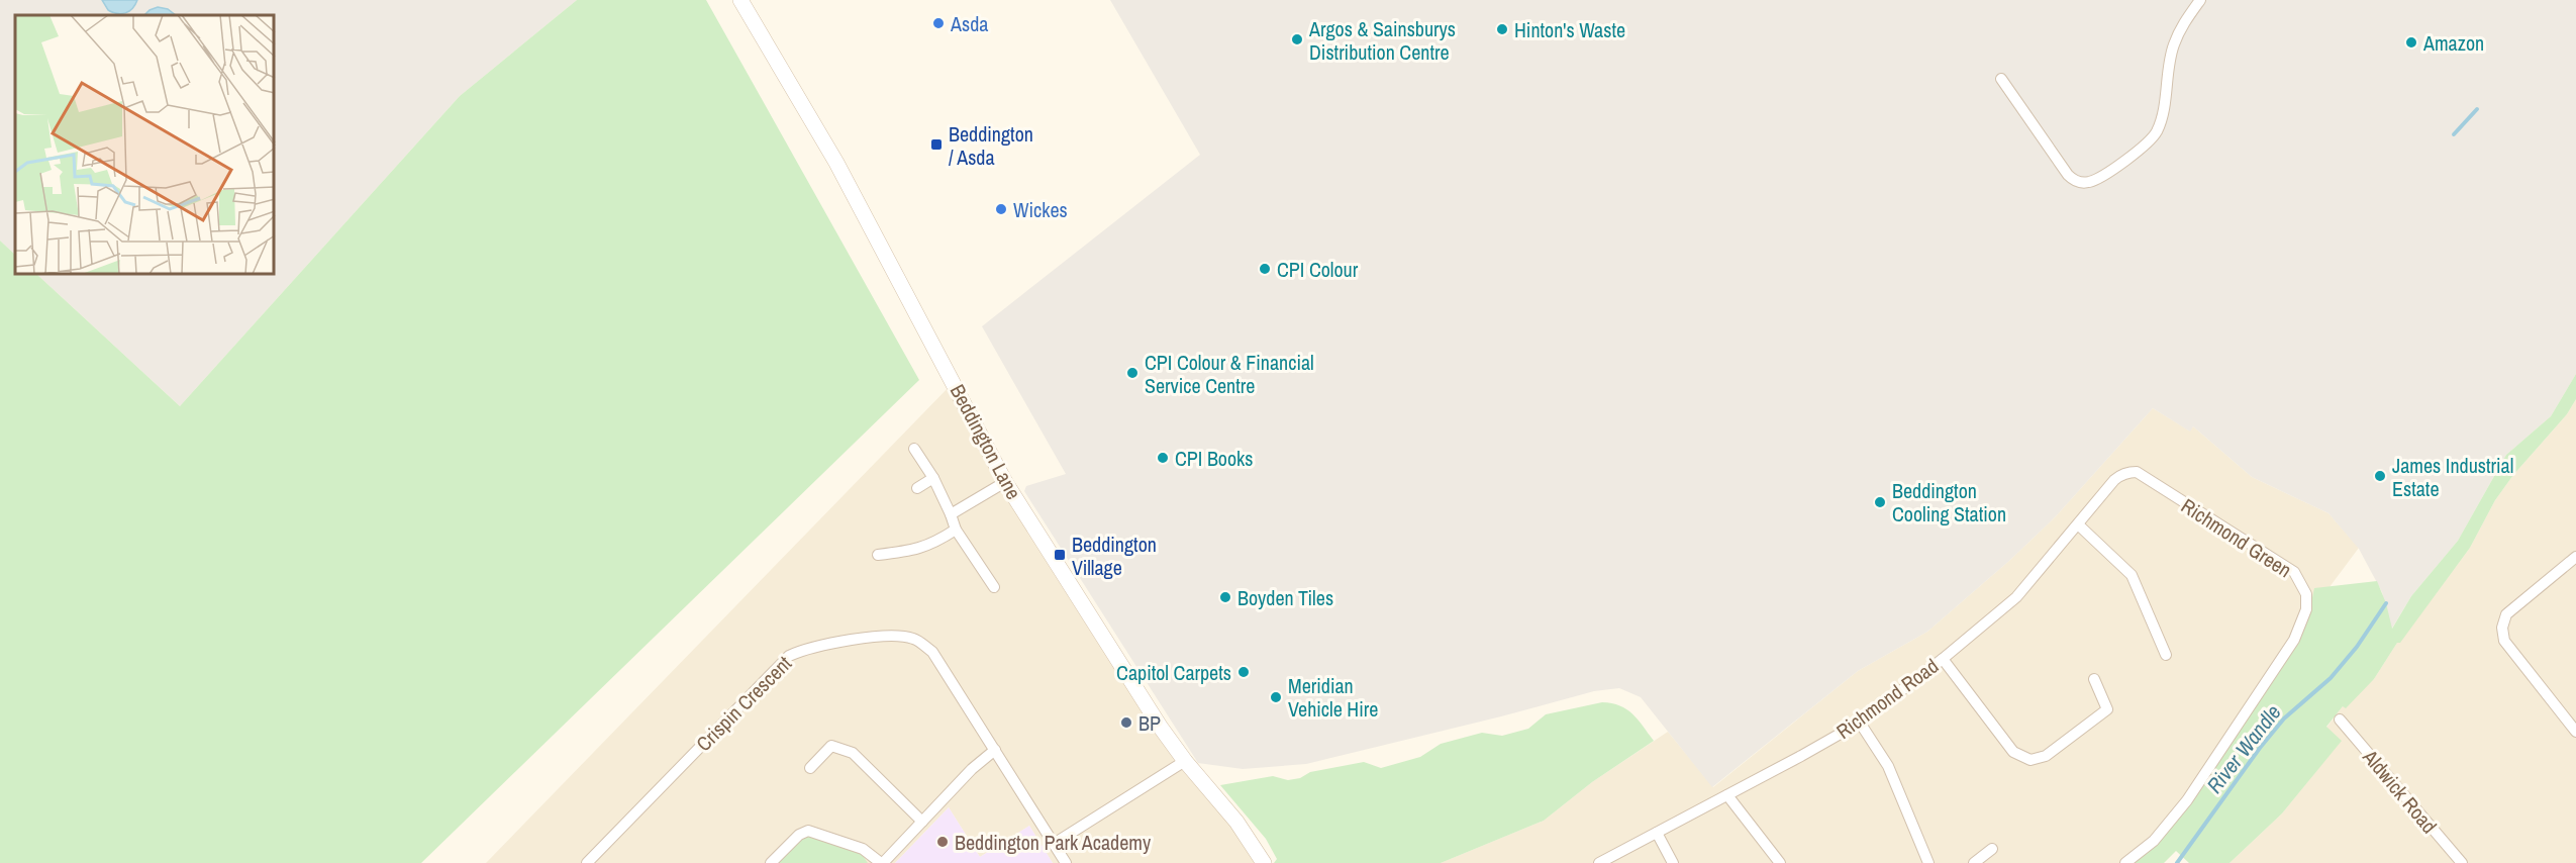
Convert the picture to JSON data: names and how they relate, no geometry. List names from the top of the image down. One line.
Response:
{"streets":{"main road":["Beddington Lane"],"street":["Richmond Green","Richmond Road","Crispin Crescent","Aldwick Road"]},"crossings":[["Richmond Green","Richmond Road"]],"water":["River Wandle"],"places":{"other":["Asda","Hinton's Waste","Argos & Sainsburys Distribution Centre","Amazon","Wickes","CPI Colour","CPI Colour & Financial Service Centre","CPI Books","James Industrial Estate","Beddington Cooling Station","Boyden Tiles","Capitol Carpets","Meridian Vehicle Hire","BP","Beddington Park Academy"],"transit":["Beddington / Asda","Beddington Village"]}}
